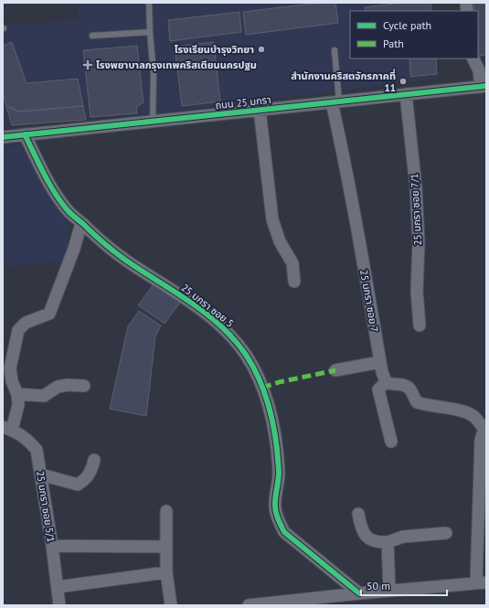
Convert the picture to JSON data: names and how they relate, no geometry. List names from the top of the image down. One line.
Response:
{"streets":{"street":["ถนน 25 มกรา","25 มกรา ซอย 7/1","25 มกรา ซอย 7","25 มกรา ซอย 5","25 มกรา ซอย 5/1"]},"crossings":[["ถนน 25 มกรา","25 มกรา ซอย 7/1"],["ถนน 25 มกรา","25 มกรา ซอย 7"],["ถนน 25 มกรา","25 มกรา ซอย 5"]],"places":{"other":["โรงเรียนบำรุงวิทยา","สำนักงานคริสตจักรภาคที่ 11"],"health":["โรงพยาบาลกรุงเทพคริสเตียนนครปฐม"]},"legend":["Cycle path","Path"],"scale_bar":"50 m"}
